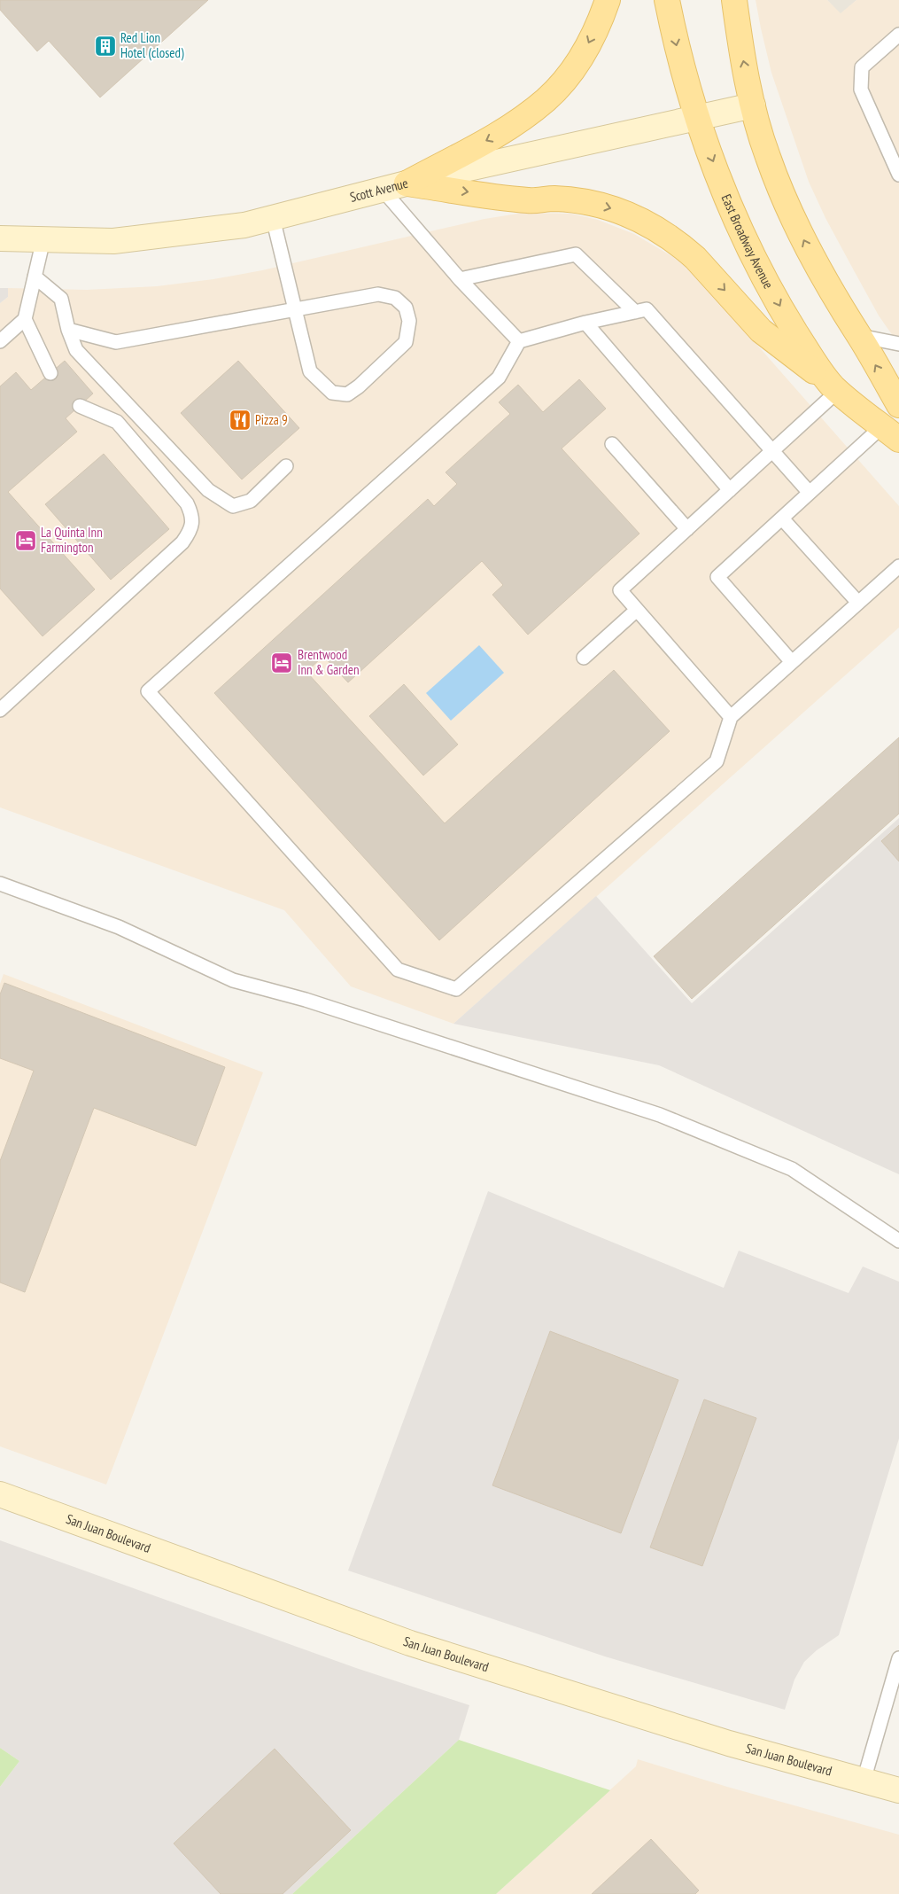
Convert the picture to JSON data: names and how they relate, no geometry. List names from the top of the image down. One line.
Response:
{"streets":{"main road":["Scott Avenue","East Broadway Avenue","San Juan Boulevard"]},"crossings":[["Scott Avenue","East Broadway Avenue"]],"places":{"building":["Red Lion Hotel (closed)"],"restaurant":["Pizza 9"],"hotel":["La Quinta Inn Farmington","Brentwood Inn & Garden"]}}
